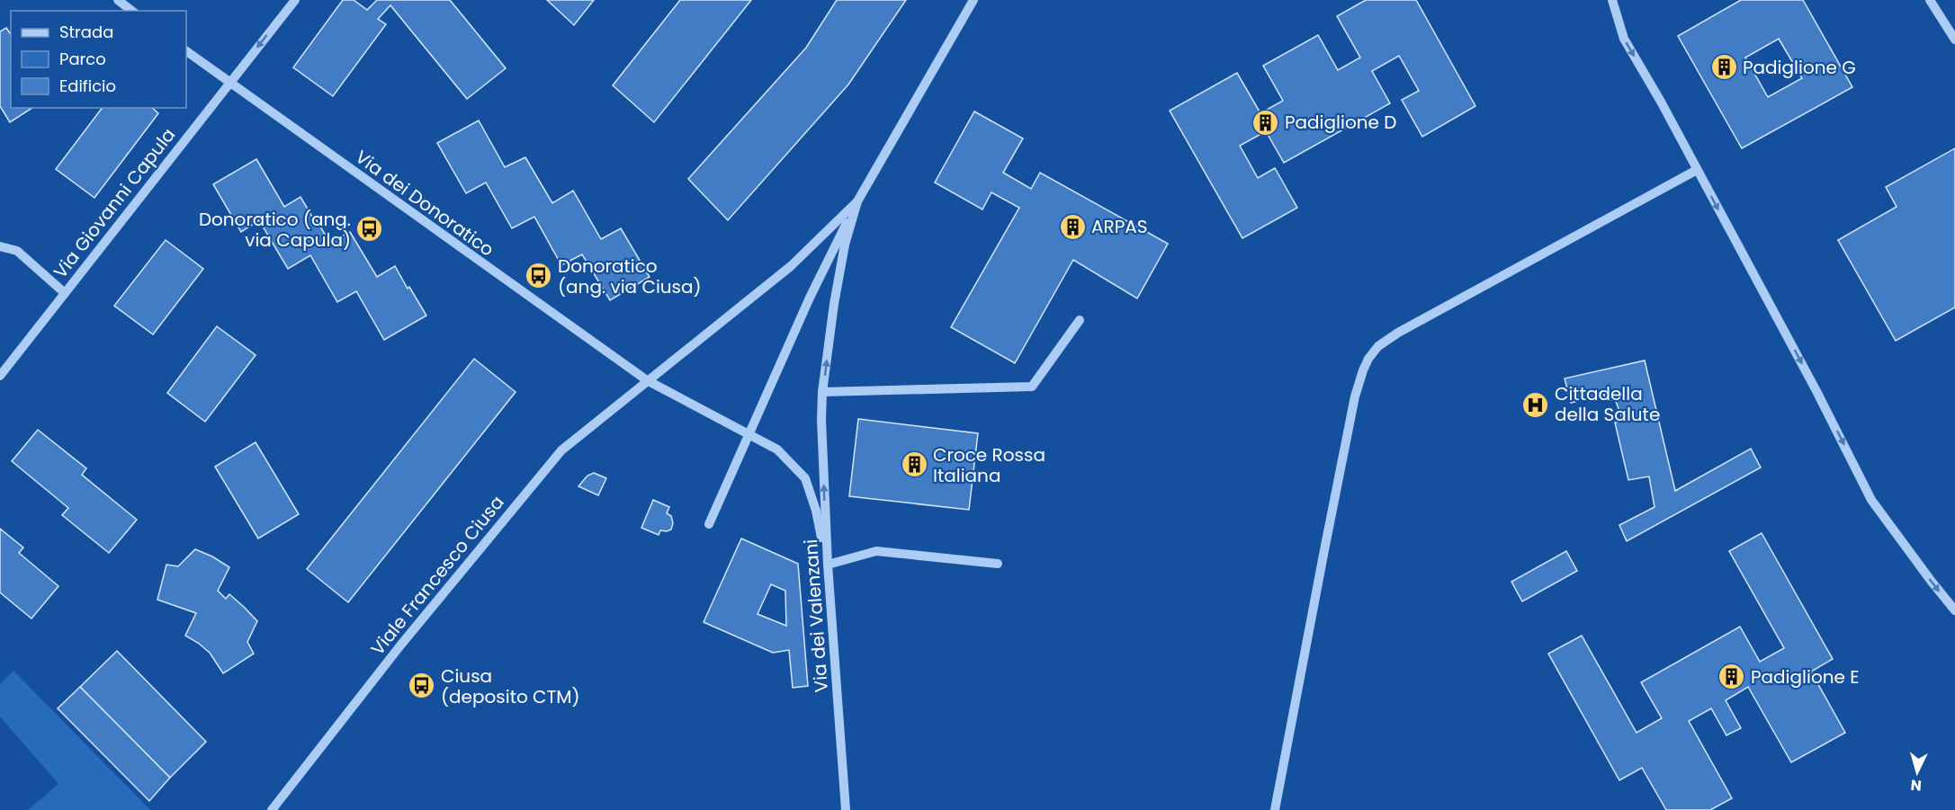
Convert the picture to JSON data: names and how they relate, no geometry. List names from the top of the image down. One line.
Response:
{"streets":{"street":["Via Giovanni Capula","Via dei Donoratico","Viale Francesco Ciusa","Via dei Valenzani"]},"crossings":[["Via Giovanni Capula","Via dei Donoratico"],["Via dei Donoratico","Viale Francesco Ciusa"],["Viale Francesco Ciusa","Via dei Valenzani"]],"one_way":["Via dei Valenzani"],"places":{"building":["Padiglione G","Padiglione D","ARPAS","Croce Rossa Italiana","Padiglione E"],"bus stop":["Donoratico (ang. via Capula)","Donoratico (ang. via Ciusa)","Ciusa (deposito CTM)"],"hospital":["Cittadella della Salute"]},"legend":["Strada","Parco","Edificio"],"north":"bottom"}
